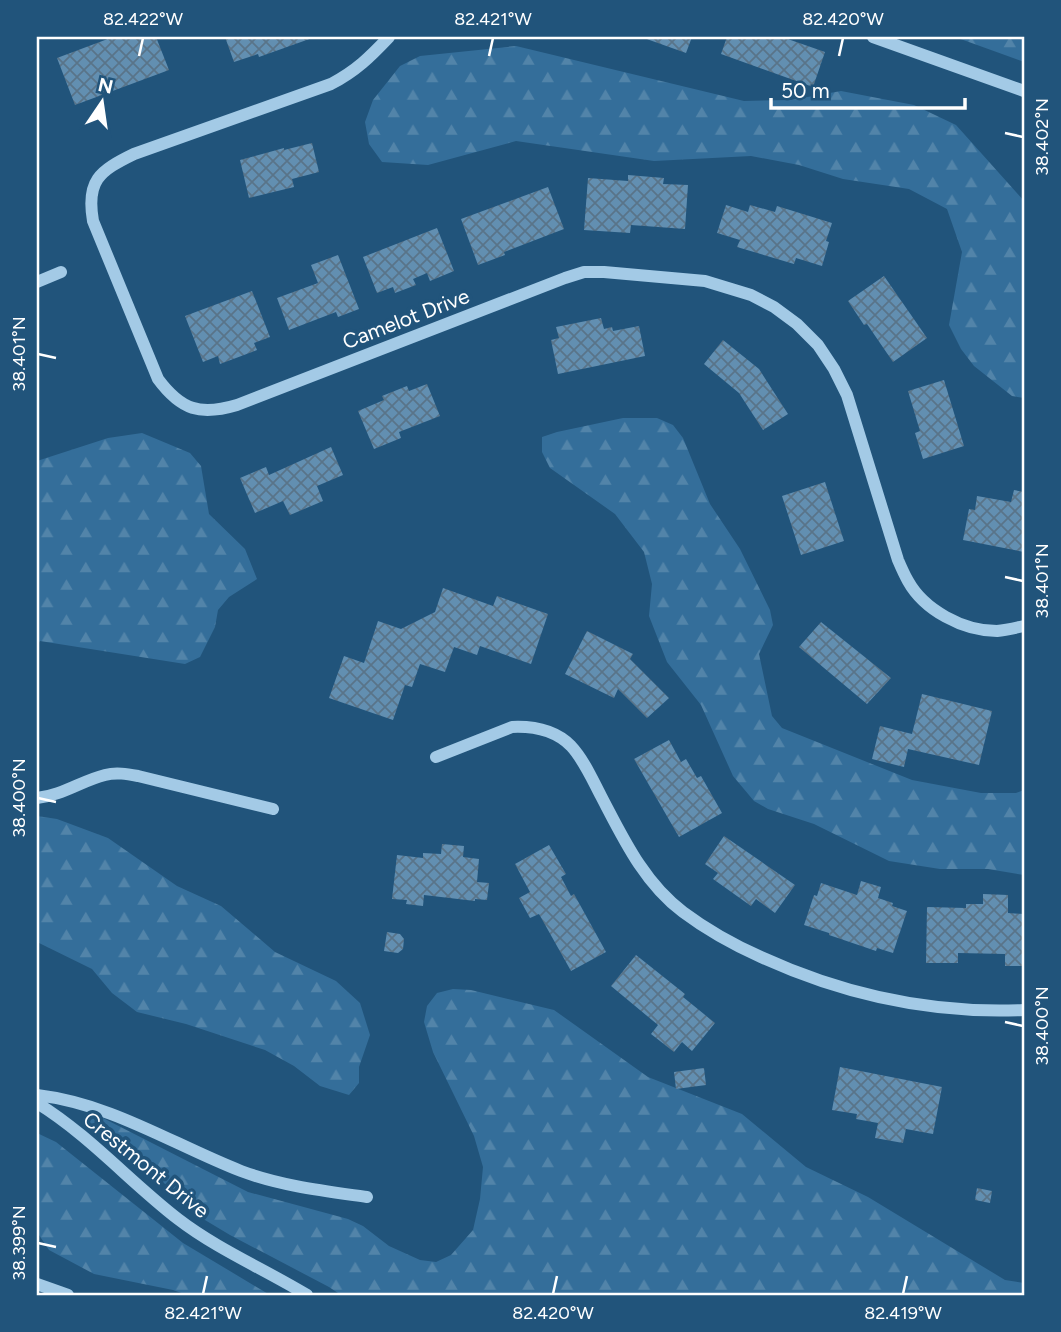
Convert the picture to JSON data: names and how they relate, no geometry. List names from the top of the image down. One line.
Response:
{"streets":{"street":["Camelot Drive","Crestmont Drive"]},"scale_bar":"50 m","north":"top","coordinates":["82.422°W","82.421°W","82.420°W","38.402°N","38.401°N","38.400°N","38.399°N","82.419°W"]}
